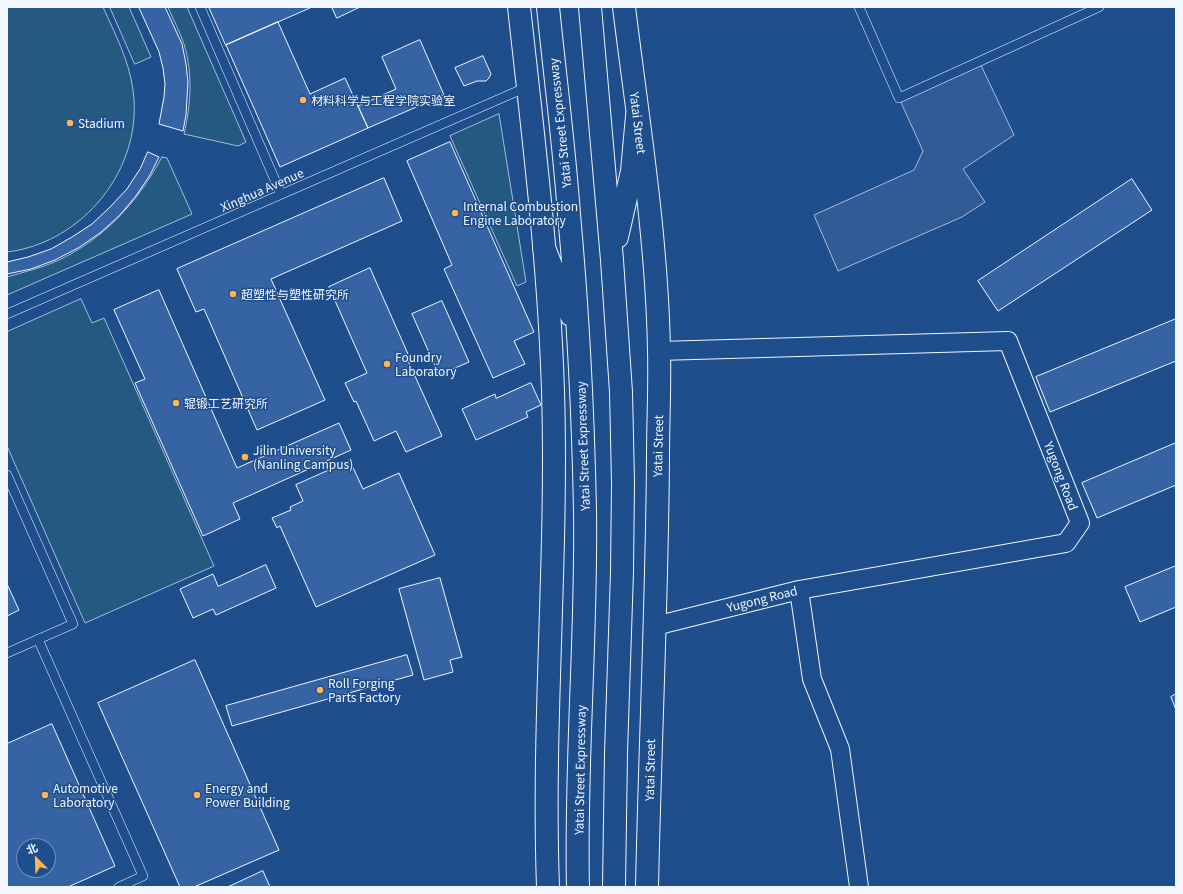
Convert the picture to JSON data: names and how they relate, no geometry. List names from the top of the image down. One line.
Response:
{"streets":{"main road":["Yatai Street Expressway","Yatai Street"],"street":["Yugong Road"],"lane":["Xinghua Avenue"]},"crossings":[["Yatai Street","Yugong Road"]],"places":["材料科学与工程学院实验室","Stadium","Internal Combustion Engine Laboratory","超塑性与塑性研究所","Foundry Laboratory","辊锻工艺研究所","Jilin University (Nanling Campus)","Roll Forging Parts Factory","Automotive Laboratory","Energy and Power Building"],"north":"top left"}
